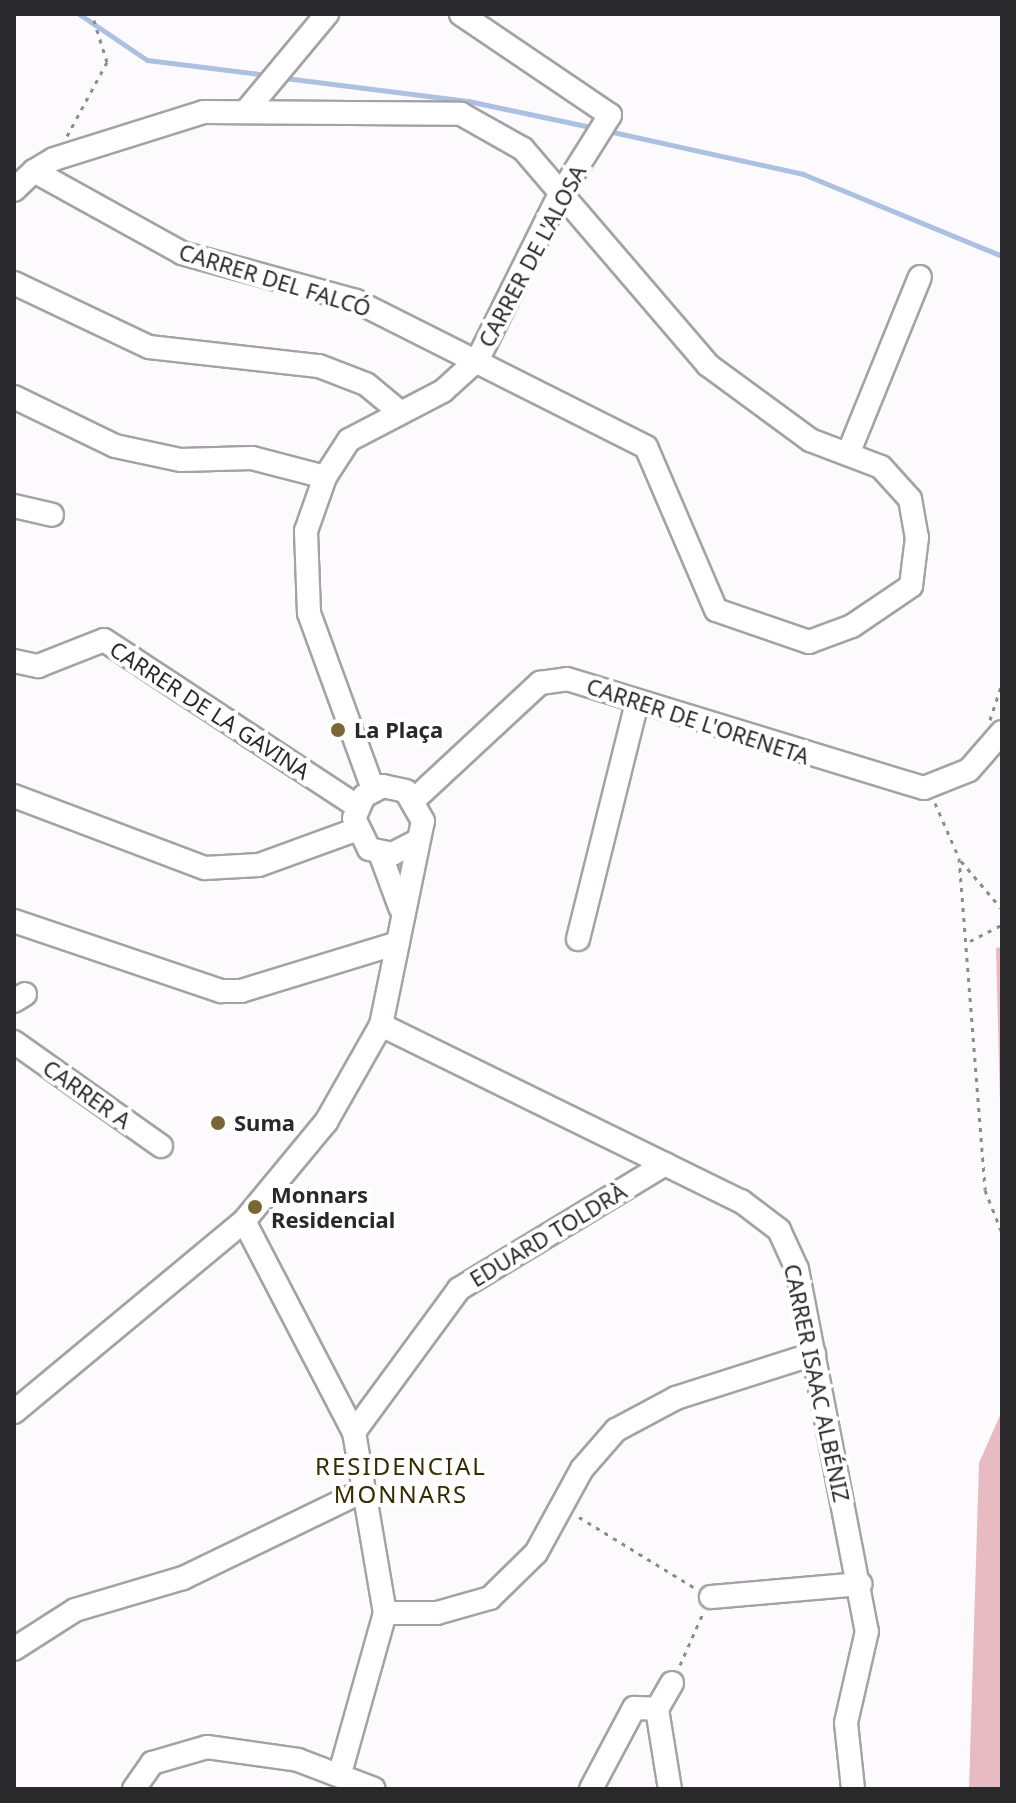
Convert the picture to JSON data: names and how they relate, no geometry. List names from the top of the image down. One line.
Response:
{"streets":{"street":["CARRER DE L'ALOSA","CARRER DEL FALCÓ","CARRER DE LA GAVINA","CARRER DE L'ORENETA","CARRER A","EDUARD TOLDRÀ","CARRER ISAAC ALBÉNIZ"]},"crossings":[["CARRER DE L'ALOSA","CARRER DEL FALCÓ"],["CARRER DE L'ALOSA","CARRER DE LA GAVINA"],["CARRER DE L'ALOSA","CARRER DE L'ORENETA"],["CARRER DE LA GAVINA","CARRER DE L'ORENETA"],["EDUARD TOLDRÀ","CARRER ISAAC ALBÉNIZ"]],"districts":["RESIDENCIAL MONNARS"],"places":["La Plaça","Suma","Monnars Residencial"]}
